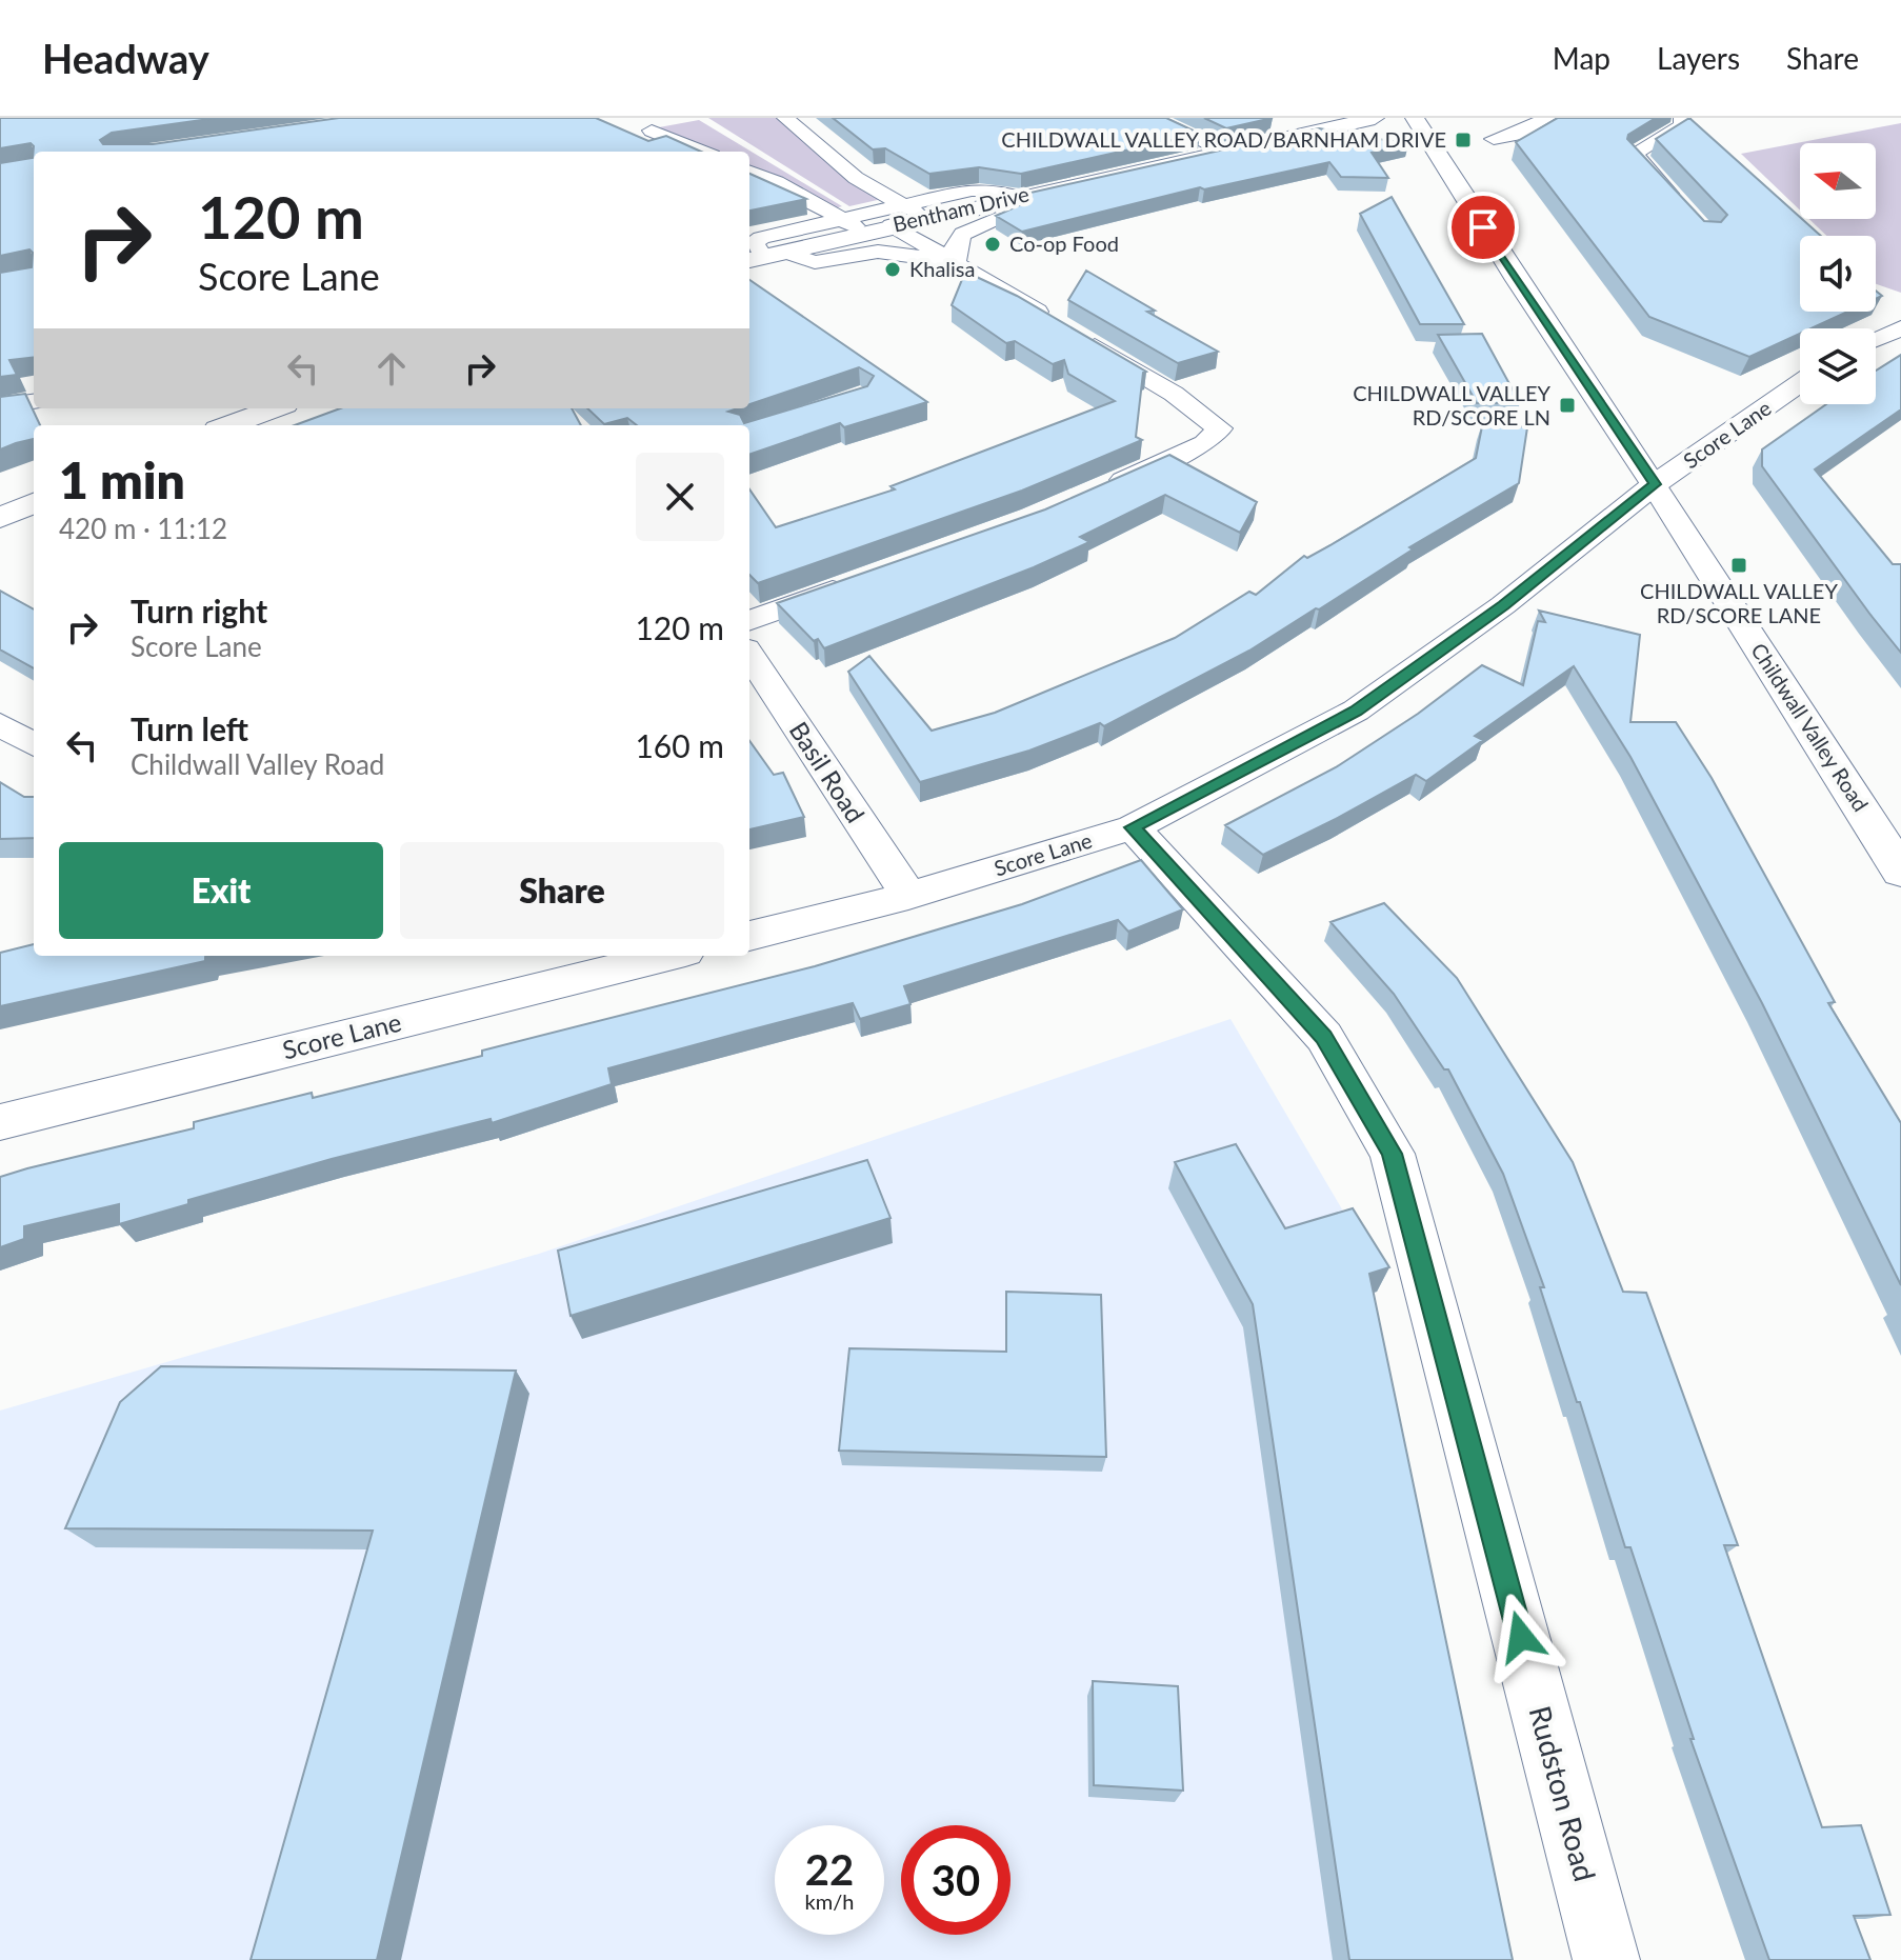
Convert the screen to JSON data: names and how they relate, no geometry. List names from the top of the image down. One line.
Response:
{"streets":{"main road":["Bentham Drive","Childwall Valley Road"],"street":["Score Lane","Basil Road","Rudston Road"]},"crossings":[["Score Lane","Childwall Valley Road"],["Score Lane","Basil Road"],["Score Lane","Rudston Road"]],"places":{"transit":["CHILDWALL VALLEY ROAD/BARNHAM DRIVE","CHILDWALL VALLEY RD/SCORE LN","CHILDWALL VALLEY RD/SCORE LANE"],"other":["Co-op Food","Khalisa"]},"north":"left","page":{"header":"Headway","nav":["Map","Layers","Share"],"turn":["120 m","Score Lane"],"heading":["1 min","420 m · 11:12"],"list":[{"name":"Turn right","note":"Score Lane","value":"120 m"},{"name":"Turn left","note":"Childwall Valley Road","value":"160 m"}],"buttons":["Exit","Share"],"speed":"22 km/h","limit":"30"}}
